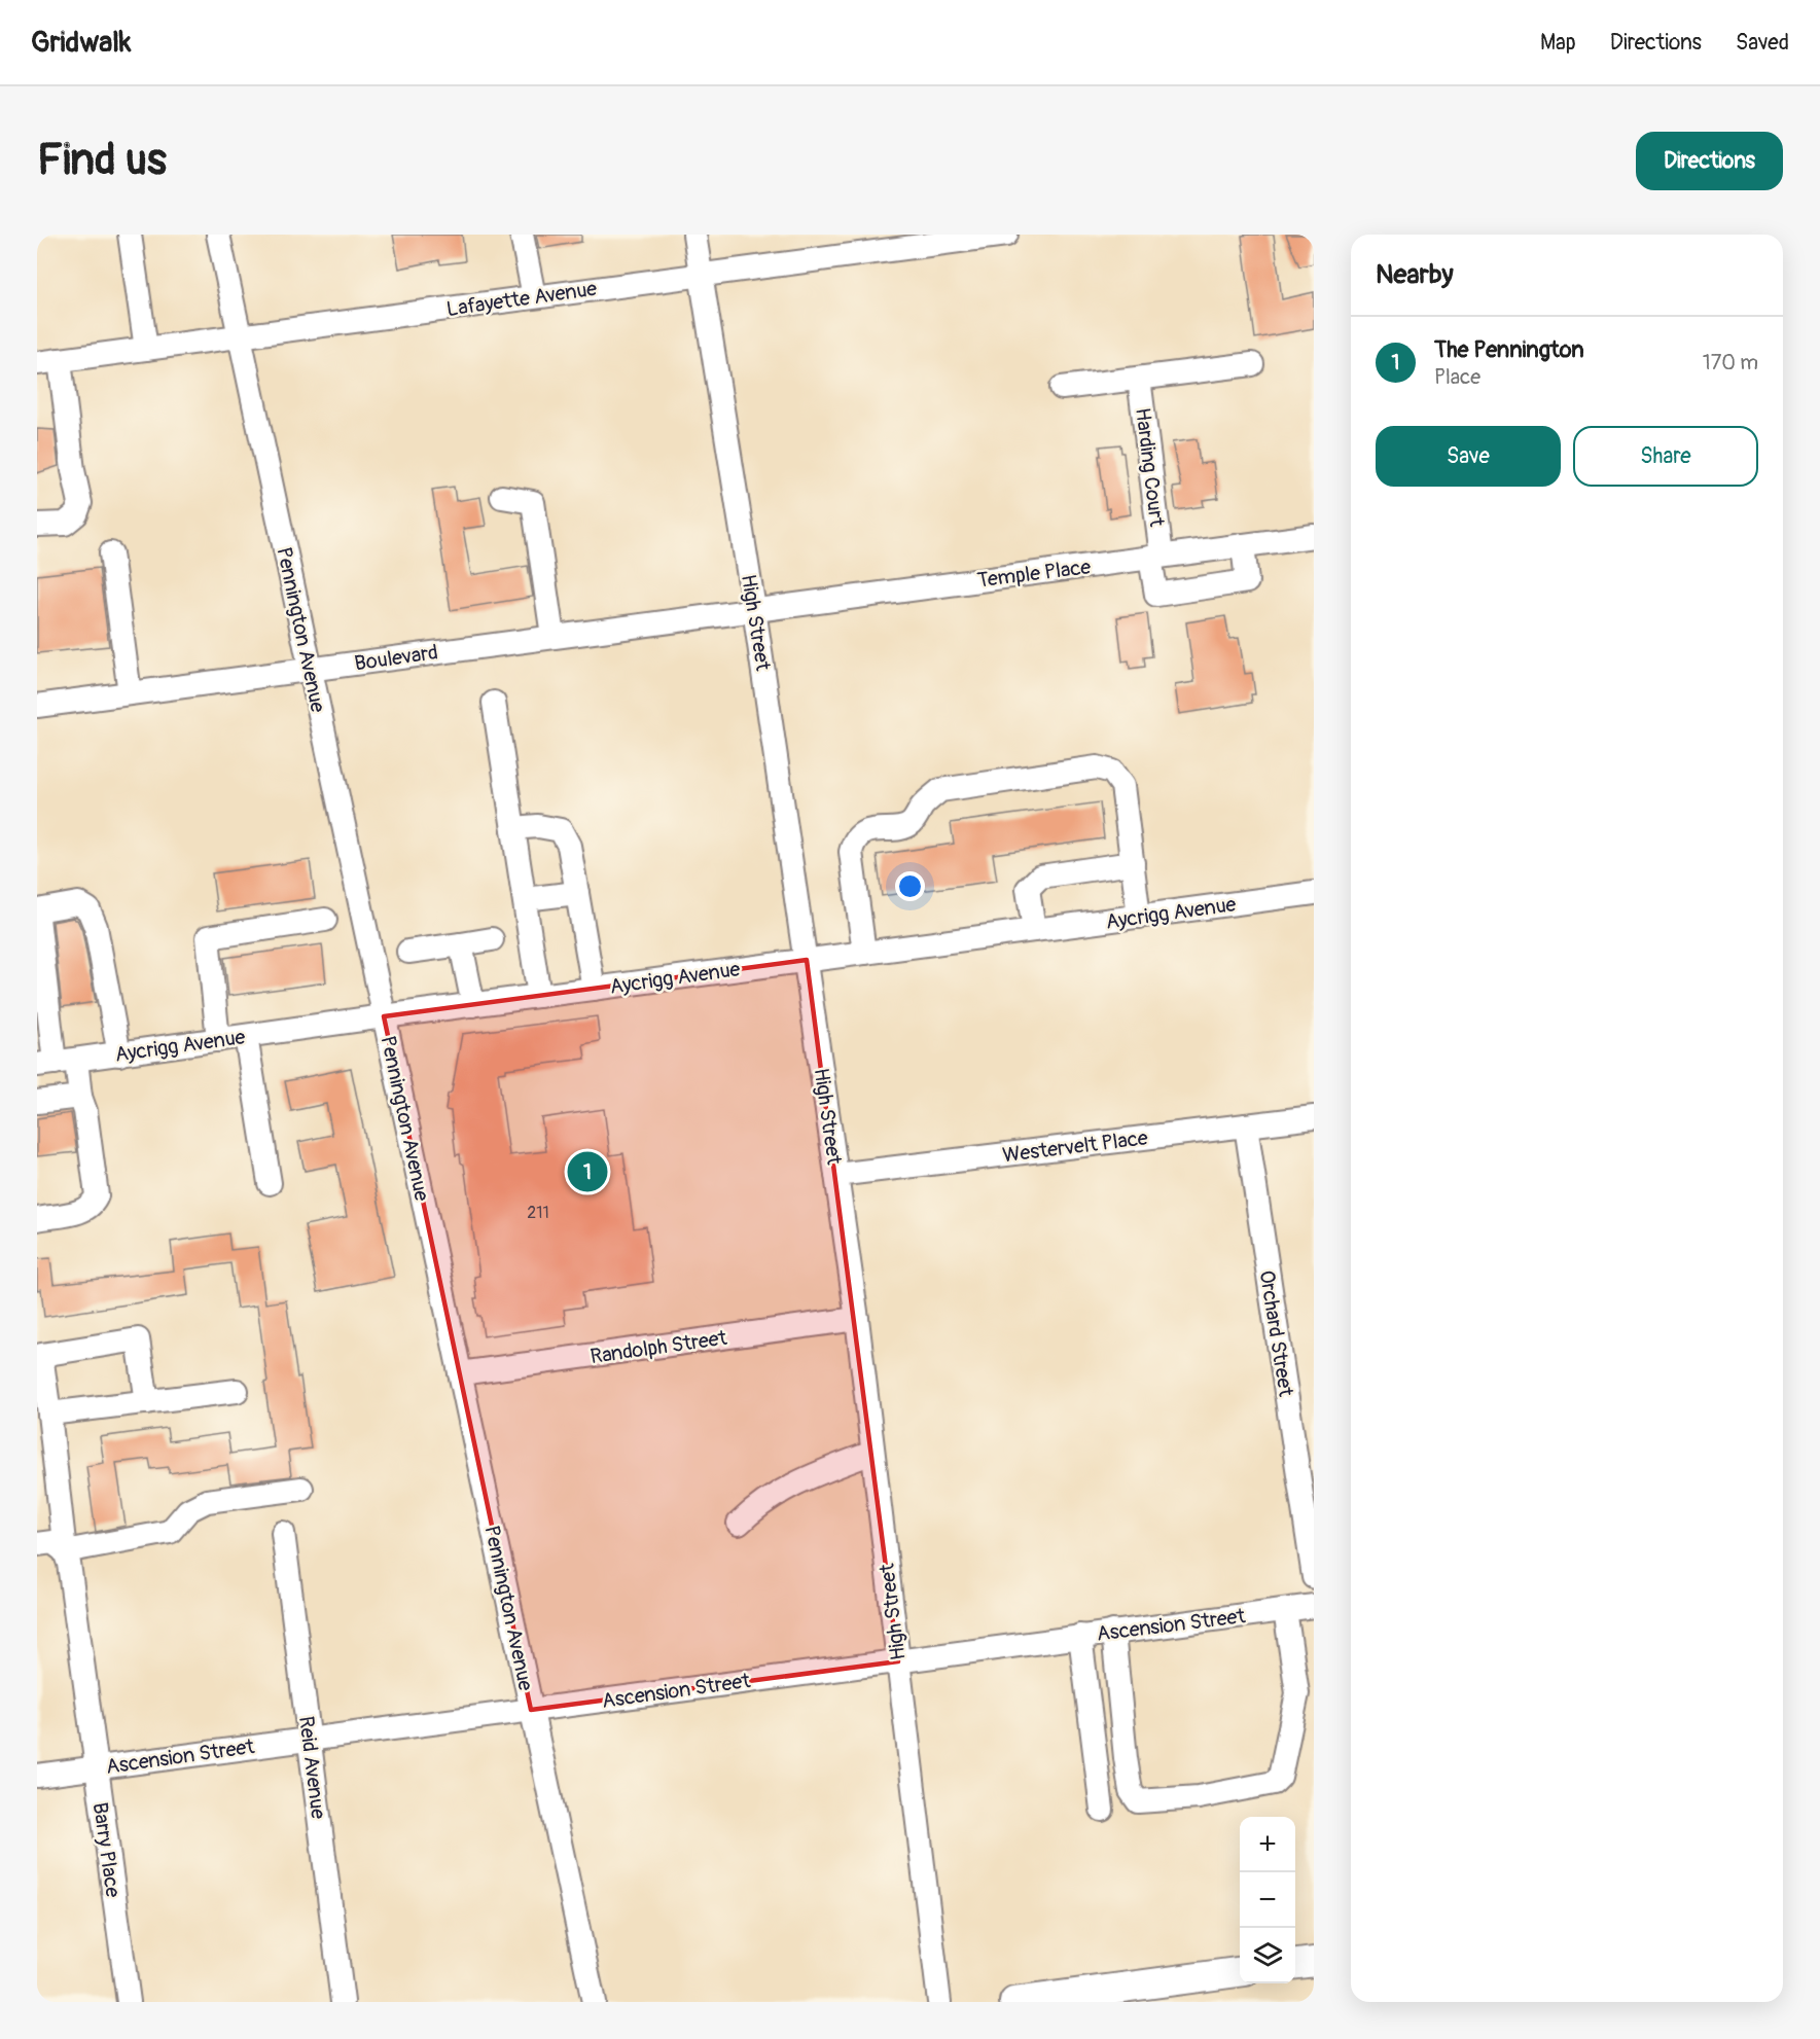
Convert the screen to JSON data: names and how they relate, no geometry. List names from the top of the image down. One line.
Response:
{"streets":{"street":["Lafayette Avenue","Harding Court","Temple Place","High Street","Pennington Avenue","Boulevard","Aycrigg Avenue","Westervelt Place","Orchard Street","Randolph Street","Ascension Street","Reid Avenue","Barry Place"]},"crossings":[["Lafayette Avenue","High Street"],["Lafayette Avenue","Pennington Avenue"],["Harding Court","Temple Place"],["Temple Place","High Street"],["Temple Place","Boulevard"],["High Street","Boulevard"],["High Street","Aycrigg Avenue"],["High Street","Westervelt Place"],["High Street","Randolph Street"],["High Street","Ascension Street"],["Pennington Avenue","Boulevard"],["Pennington Avenue","Aycrigg Avenue"],["Pennington Avenue","Randolph Street"],["Pennington Avenue","Ascension Street"],["Westervelt Place","Orchard Street"],["Ascension Street","Reid Avenue"],["Ascension Street","Barry Place"]],"house_numbers":["211"],"page":{"header":"Gridwalk","nav":["Map","Directions","Saved"],"buttons":["Directions",["Save","Share"]],"title":"Find us","heading":"Nearby","list":[{"mark":"1","name":"The Pennington","note":"Place","value":"170 m"}],"pins":"1","map_buttons":["+","−"]}}
